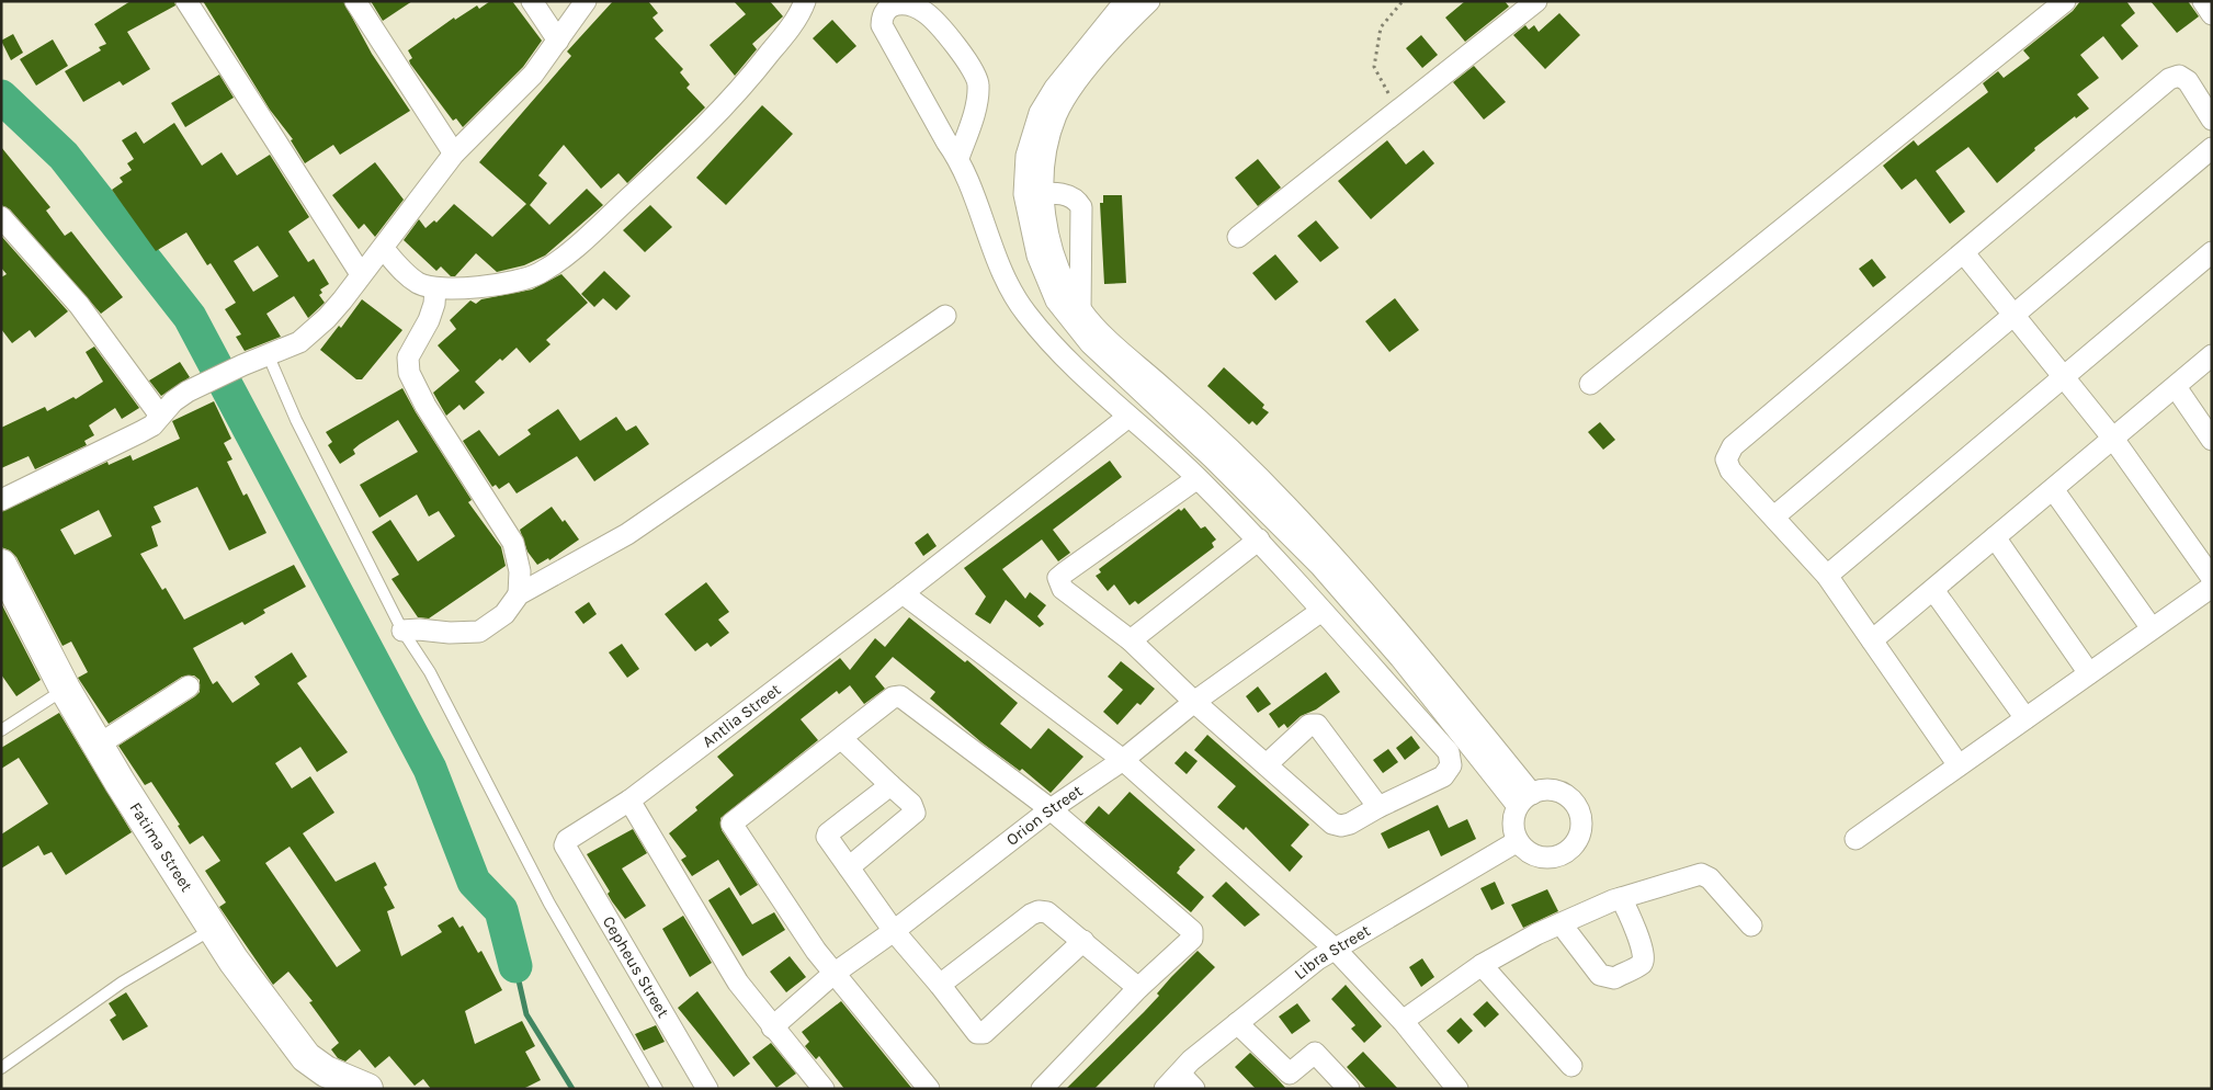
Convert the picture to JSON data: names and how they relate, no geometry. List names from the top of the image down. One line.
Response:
{"streets":{"street":["Antlia Street","Orion Street","Fatima Street","Libra Street","Cepheus Street"]},"crossings":[["Antlia Street","Cepheus Street"]]}
